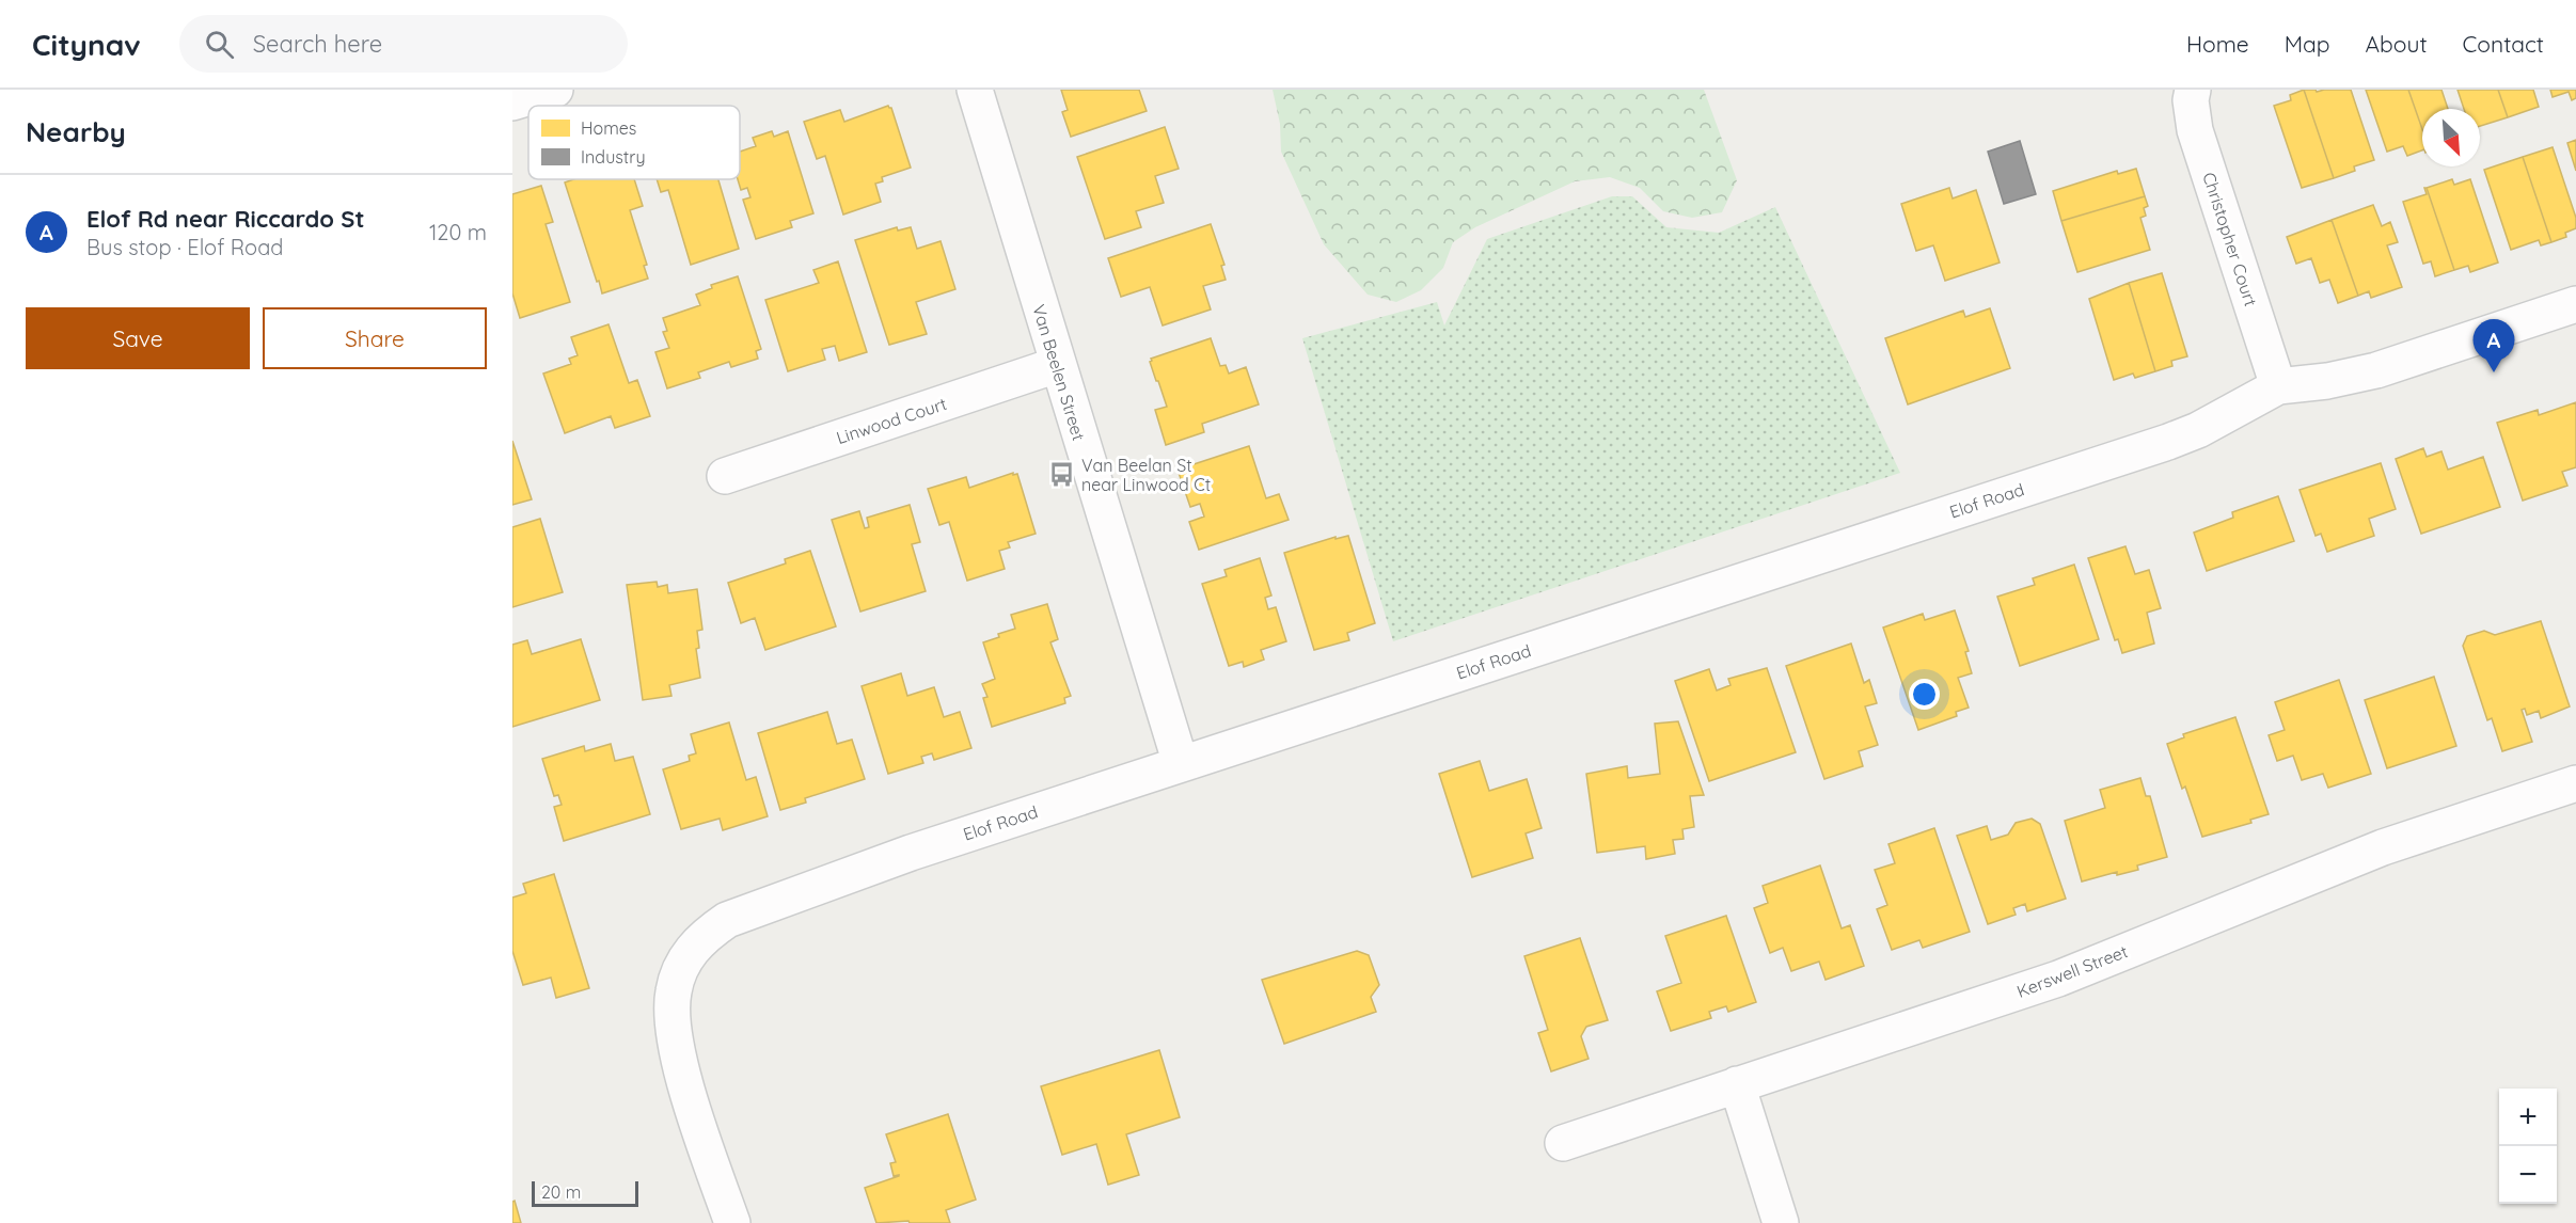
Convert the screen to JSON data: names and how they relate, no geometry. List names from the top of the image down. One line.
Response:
{"streets":{"street":["Christopher Court","Van Beelen Street","Linwood Court","Elof Road","Kerswell Street"]},"crossings":[["Christopher Court","Elof Road"],["Van Beelen Street","Linwood Court"],["Van Beelen Street","Elof Road"]],"places":{"bus stop":["Van Beelan St near Linwood Ct"]},"legend":["Homes","Industry"],"scale_bar":"20 m","north":"bottom right","page":{"header":"Citynav","search":"Search here","nav":["Home","Map","About","Contact"],"heading":"Nearby","list":[{"mark":"A","name":"Elof Rd near Riccardo St","note":"Bus stop · Elof Road","value":"120 m"}],"buttons":["Save","Share"],"pins":"A","map_buttons":["+","−"],"scale":"20 m"}}
